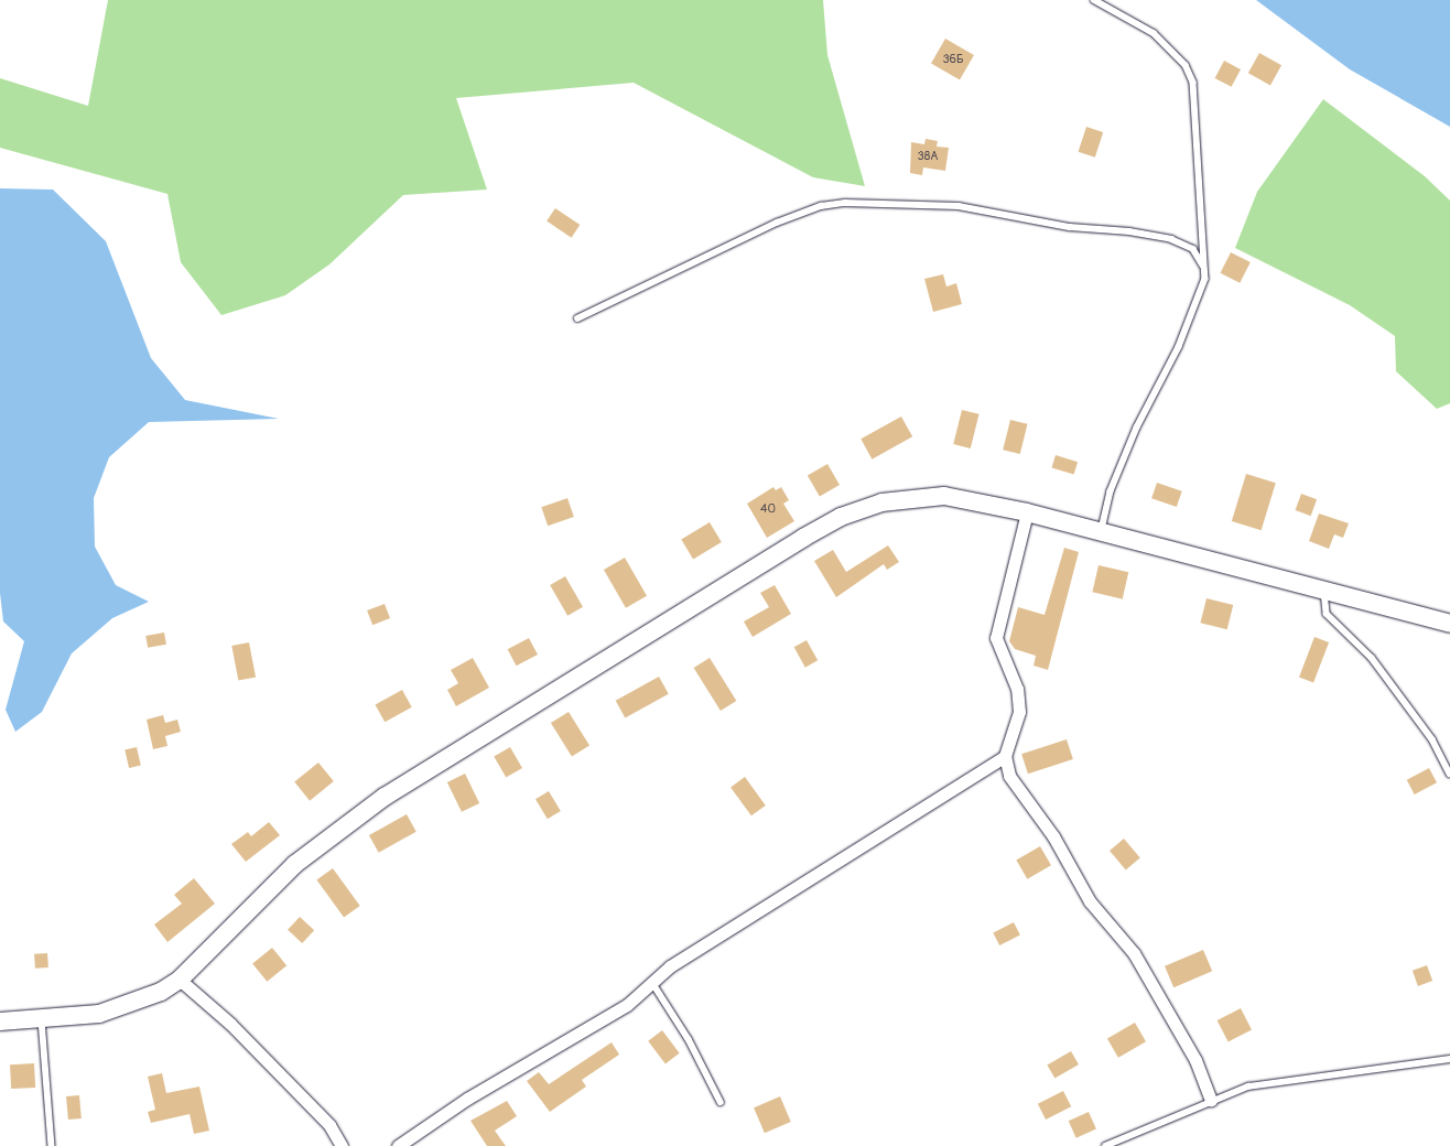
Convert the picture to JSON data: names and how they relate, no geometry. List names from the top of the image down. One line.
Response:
{"house_numbers":["36Б","38А","40"]}
